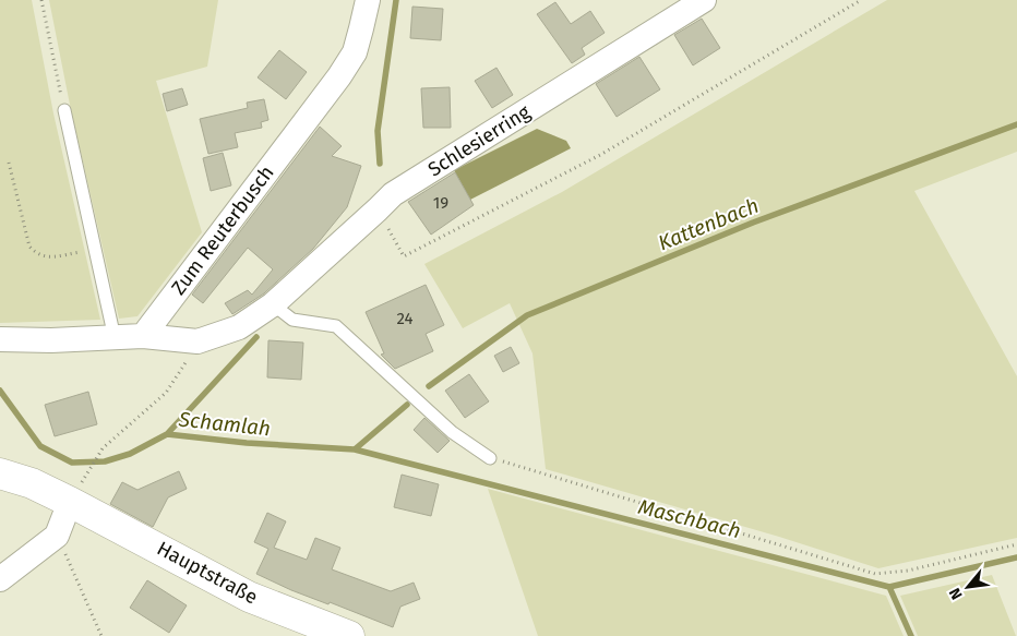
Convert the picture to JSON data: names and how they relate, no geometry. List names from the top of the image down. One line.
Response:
{"streets":{"street":["Schlesierring","Zum Reuterbusch","Hauptstraße"]},"crossings":[["Schlesierring","Zum Reuterbusch"]],"water":["Kattenbach","Schamlah","Maschbach"],"house_numbers":["19","24"],"north":"bottom left"}
